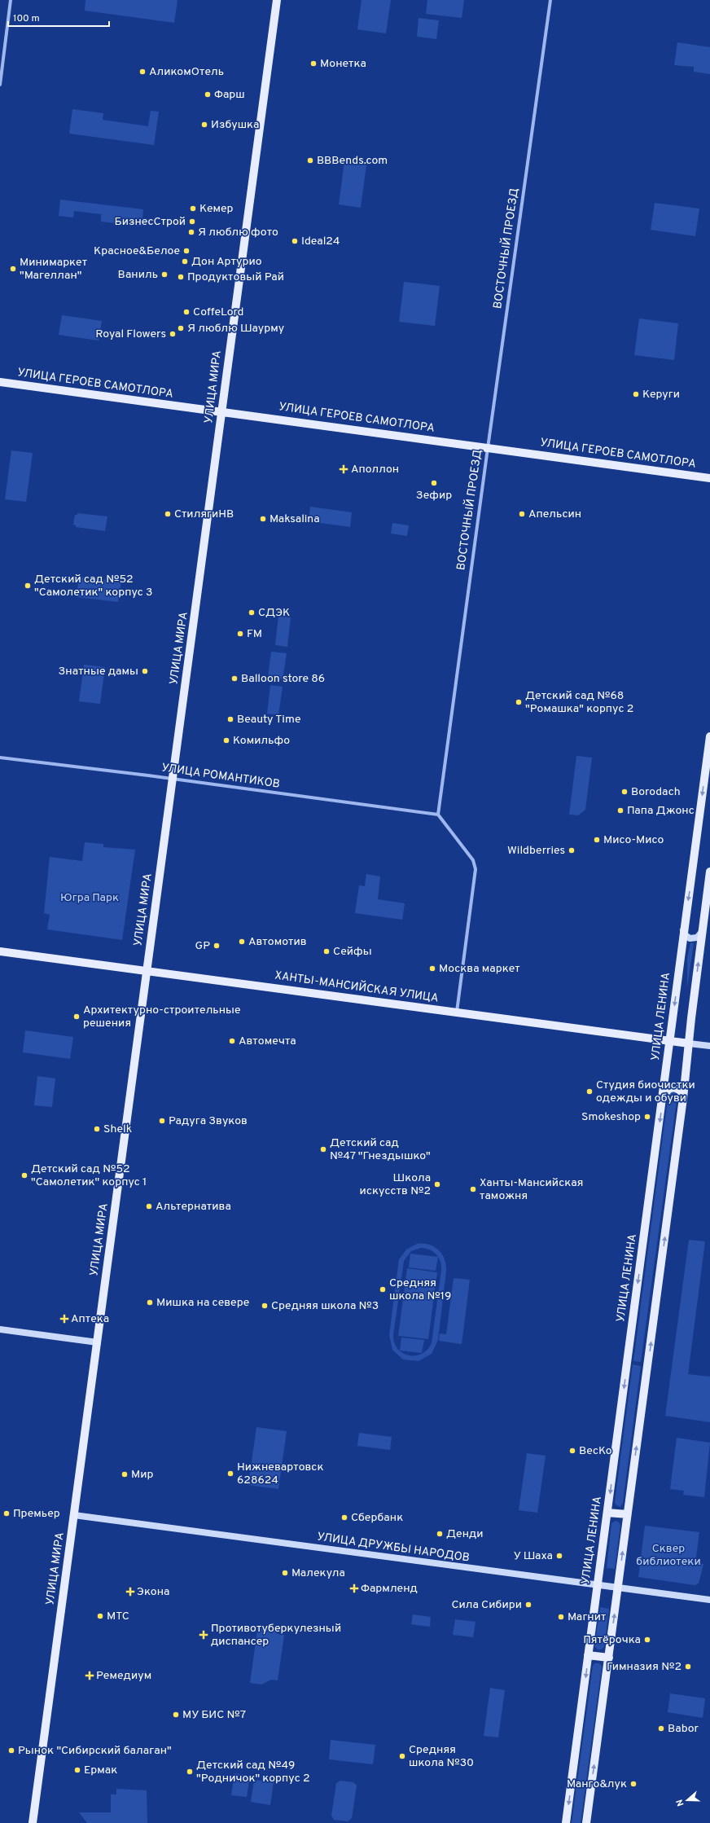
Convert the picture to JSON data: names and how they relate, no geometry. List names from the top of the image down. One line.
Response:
{"streets":{"main road":["УЛИЦА ГЕРОЕВ САМОТЛОРА","УЛИЦА МИРА","ХАНТЫ-МАНСИЙСКАЯ УЛИЦА","УЛИЦА ЛЕНИНА"],"street":["ВОСТОЧНЫЙ ПРОЕЗД","УЛИЦА РОМАНТИКОВ","УЛИЦА ДРУЖБЫ НАРОДОВ"]},"crossings":[["ВОСТОЧНЫЙ ПРОЕЗД","УЛИЦА ГЕРОЕВ САМОТЛОРА"],["ВОСТОЧНЫЙ ПРОЕЗД","УЛИЦА РОМАНТИКОВ"],["УЛИЦА ГЕРОЕВ САМОТЛОРА","УЛИЦА МИРА"],["УЛИЦА МИРА","УЛИЦА РОМАНТИКОВ"],["УЛИЦА МИРА","ХАНТЫ-МАНСИЙСКАЯ УЛИЦА"],["УЛИЦА МИРА","УЛИЦА ДРУЖБЫ НАРОДОВ"],["ХАНТЫ-МАНСИЙСКАЯ УЛИЦА","УЛИЦА ЛЕНИНА"],["УЛИЦА ЛЕНИНА","УЛИЦА ДРУЖБЫ НАРОДОВ"]],"parks":["Югра Парк","Сквер библиотеки"],"places":{"other":["Монетка","АликомОтель","Фарш","Избушка","BBBends.com","Кемер","БизнесСтрой","Я люблю фото","Ideal24","Красное&Белое","Дон Артурио","Минимаркет \"Магеллан\"","Ваниль","Продуктовый Рай","CoffeLord","Я люблю Шаурму","Royal Flowers","Керуги","Зефир","СтилягиНВ","Апельсин","Maksalina","Детский сад №52 \"Самолетик\" корпус 3","СДЭК","FM","Знатные дамы","Balloon store 86","Детский сад №68 \"Ромашка\" корпус 2","Beauty Time","Комильфо","Borodach","Папа Джонс","Мисо-Мисо","Wildberries","Автомотив","GP","Сейфы","Москва маркет","Архитектурно-строительные решения","Автомечта","Студия биочистки одежды и обуви","Smokeshop","Радуга Звуков","Shelk","Детский сад №47 \"Гнездышко\"","Детский сад №52 \"Самолетик\" корпус 1","Школа искусств №2","Ханты-Мансийская таможня","Альтернатива","Средняя школа №19","Мишка на севере","Средняя школа №3","ВесКо","Нижневартовск 628624","Мир","Премьер","Сбербанк","Денди","У Шаха","Малекула","Сила Сибири","МТС","Магнит","Пятёрочка","Гимназия №2","МУ БИС №7","Babor","Рынок \"Сибирский балаган\"","Средняя школа №30","Ермак","Детский сад №49 \"Родничок\" корпус 2","Манго&лук"],"health":["Аполлон","Аптека","Фармленд","Экона","Противотуберкулезный диспансер","Ремедиум"]},"scale_bar":"100 m","north":"left"}
